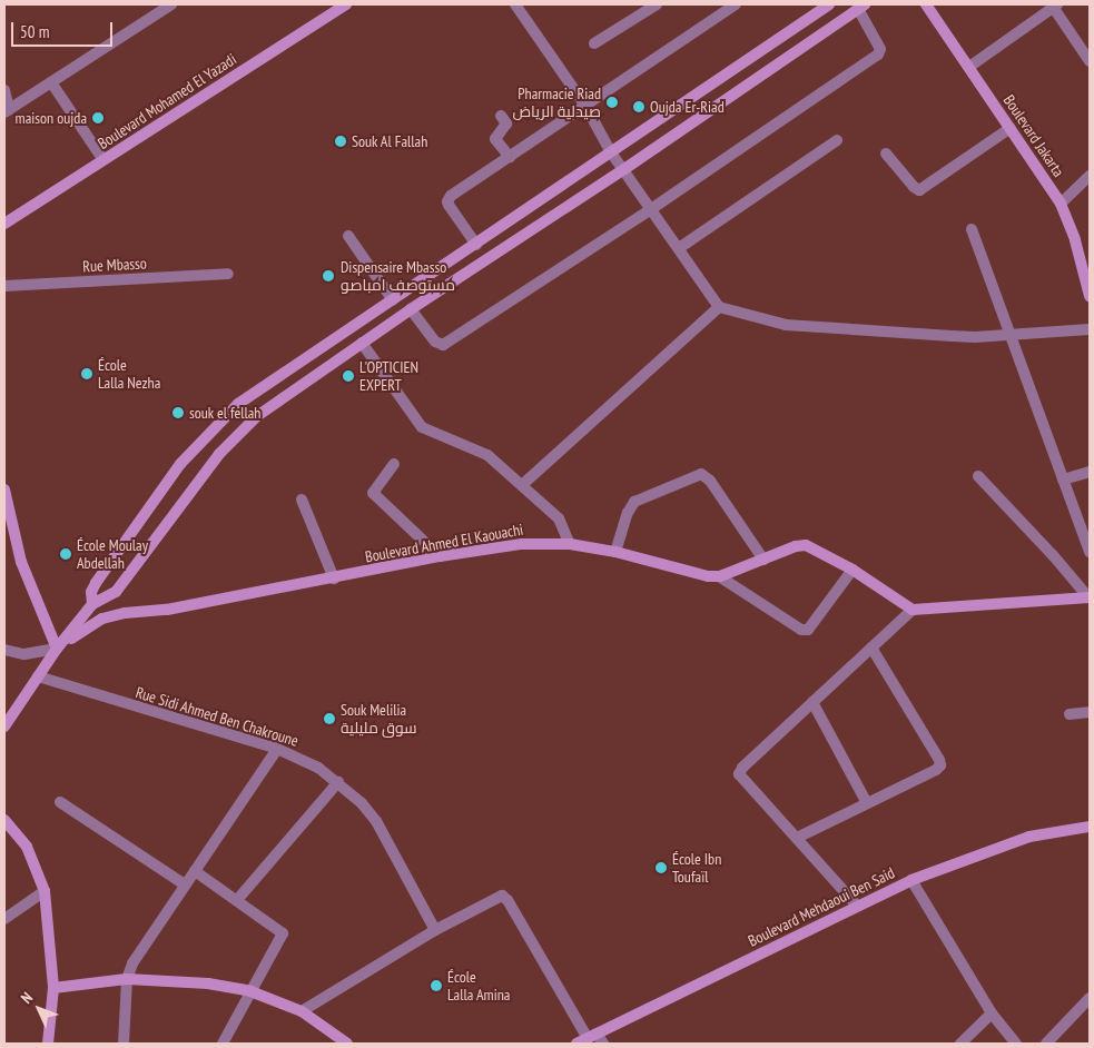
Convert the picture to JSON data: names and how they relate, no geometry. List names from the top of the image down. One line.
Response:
{"streets":{"street":["Boulevard Mohamed El Yazadi","Boulevard Jakarta","Rue Mbasso","Boulevard Ahmed El Kaouachi","Rue Sidi Ahmed Ben Chakroune","Boulevard Mehdaoui Ben Said"]},"places":["Pharmacie Riad صيدلية الرياض","Oujda Er-Riad","maison oujda","Souk Al Fallah","Dispensaire Mbasso مستوصف امباصو","École Lalla Nezha","L'OPTICIEN EXPERT","souk el fellah","École Moulay Abdellah","Souk Melilia سوق مليلية","École Ibn Toufaïl","École Lalla Amina"],"scale_bar":"50 m","north":"top left"}
